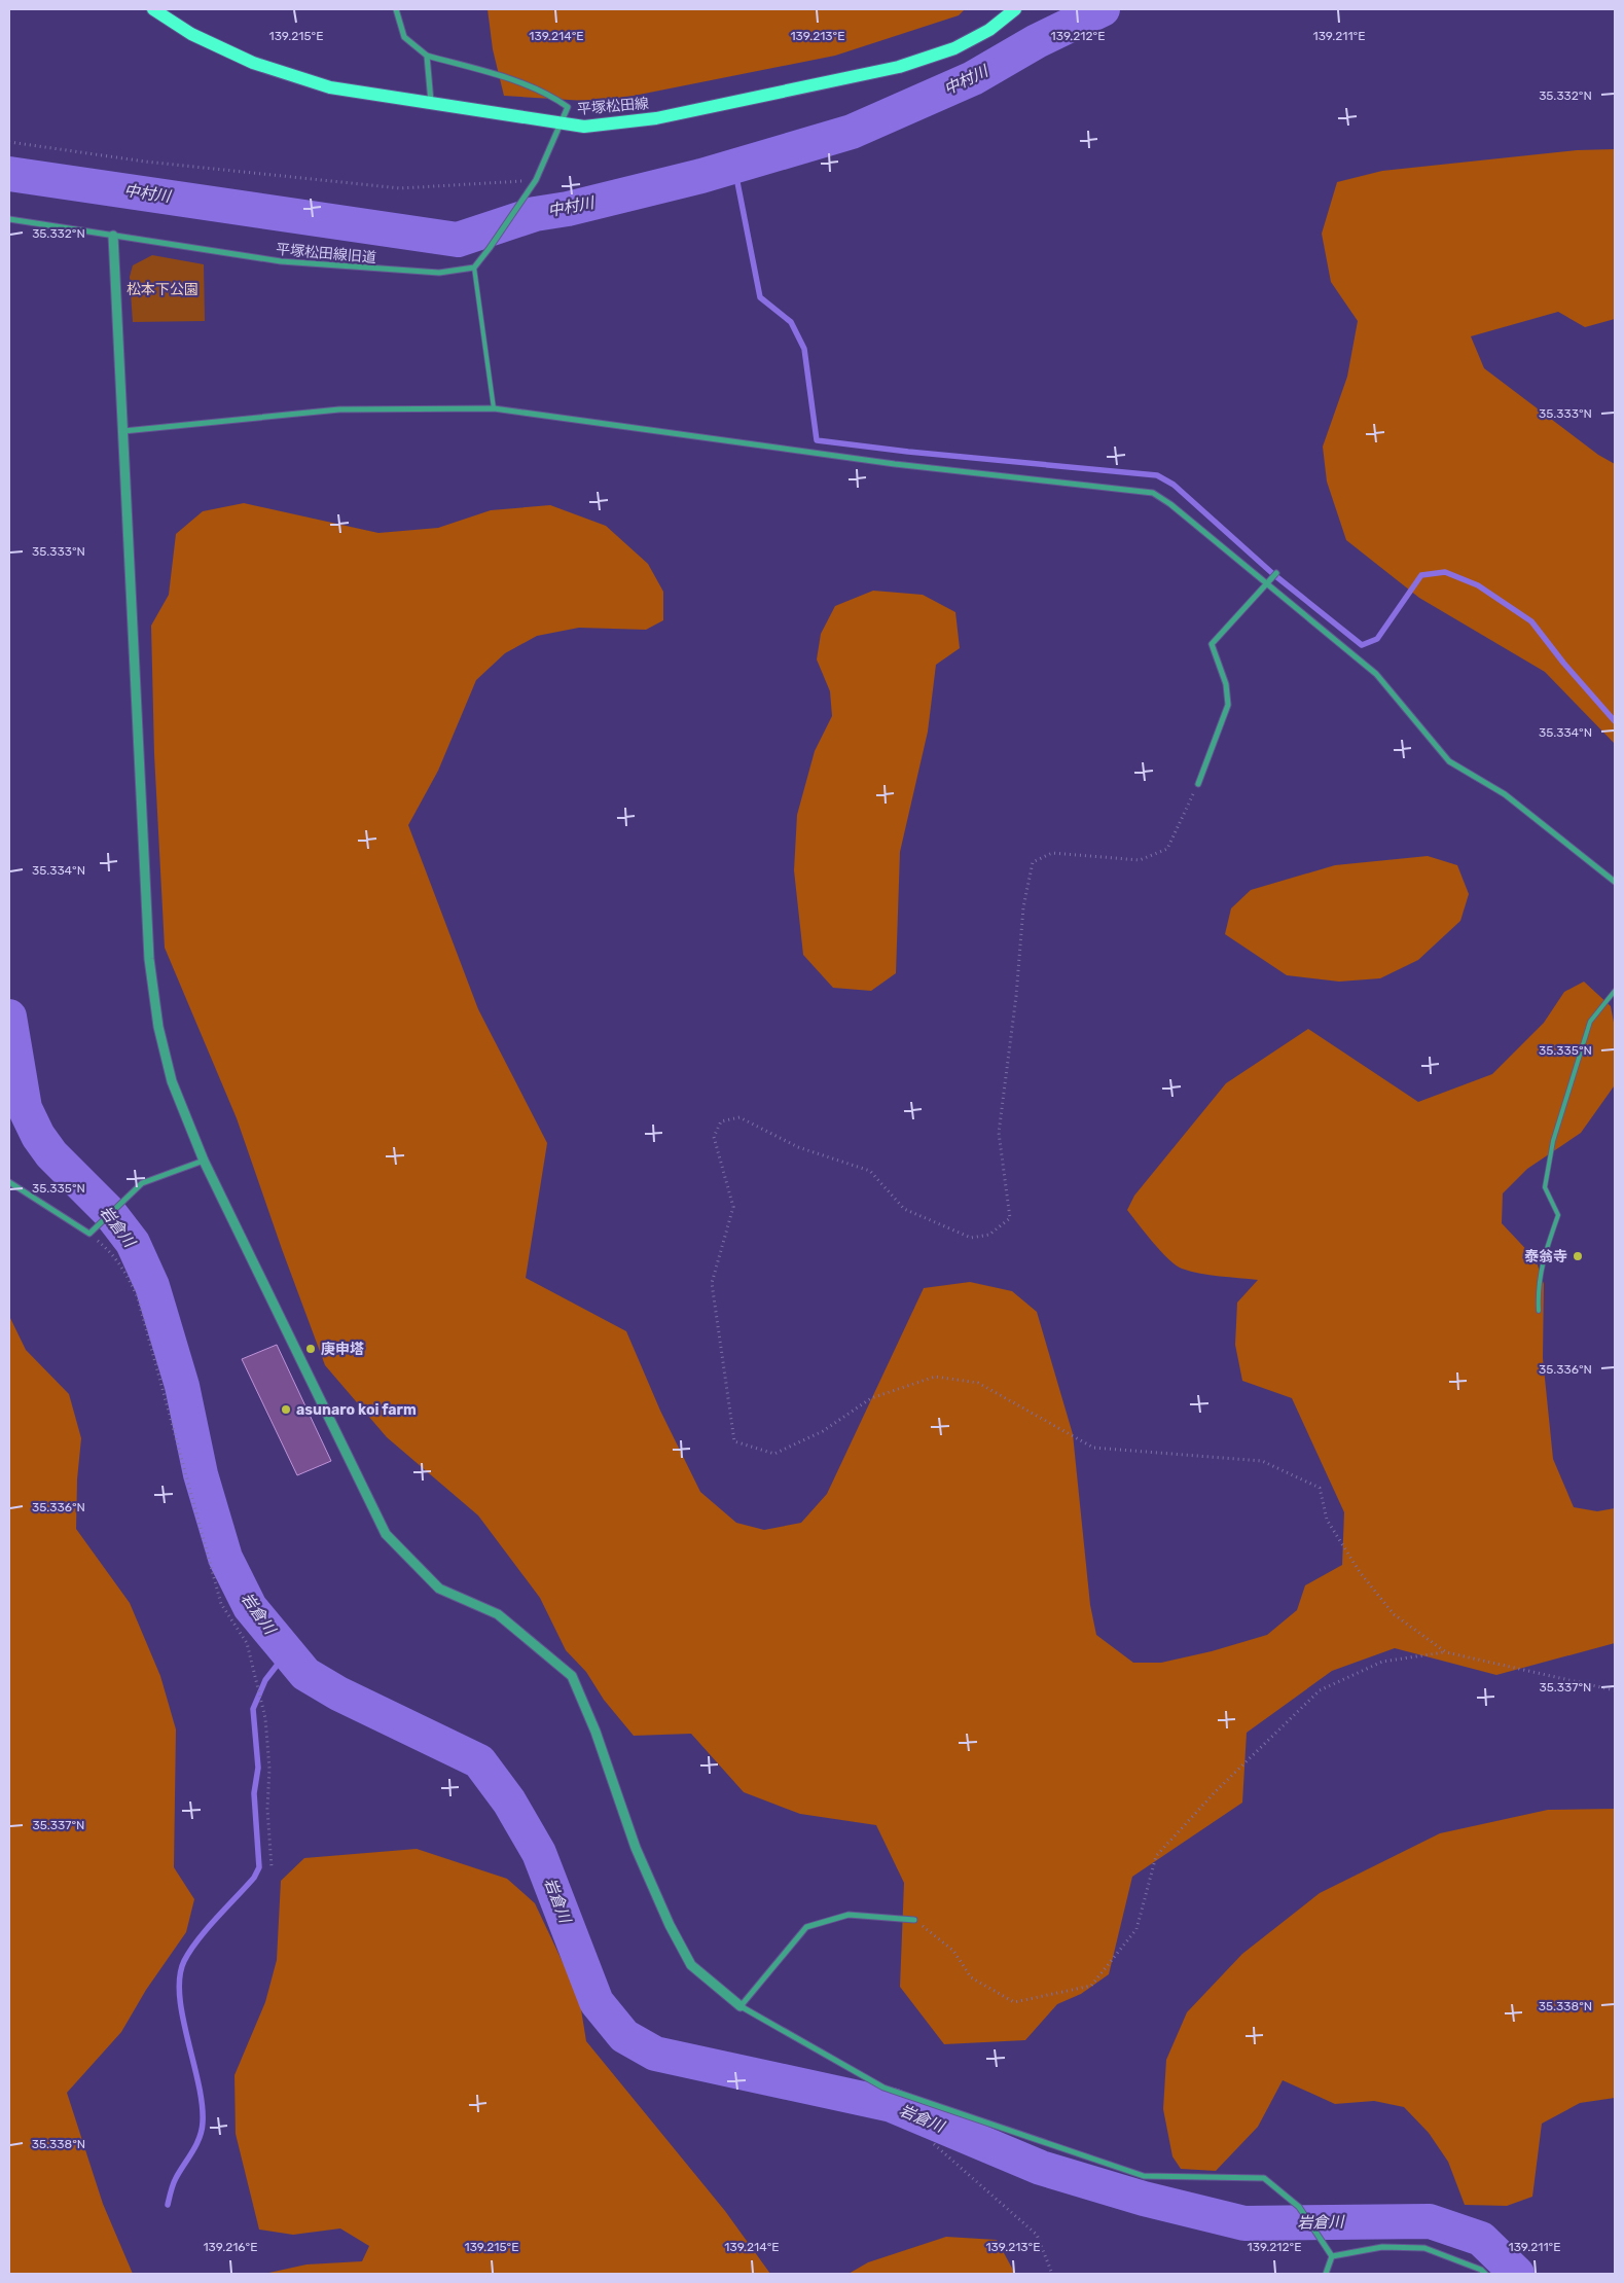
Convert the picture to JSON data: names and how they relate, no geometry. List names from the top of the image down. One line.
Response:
{"streets":{"main road":["平塚松田線"],"street":["平塚松田線旧道"]},"water":["中村川","岩倉川"],"parks":["松本下公園"],"places":["泰翁寺","庚申塔","asunaro koi farm"],"coordinates":["139.215°E","139.214°E","139.213°E","139.212°E","139.211°E","35.332°N","35.333°N","35.334°N","35.335°N","35.336°N","35.337°N","35.338°N","139.216°E"]}
